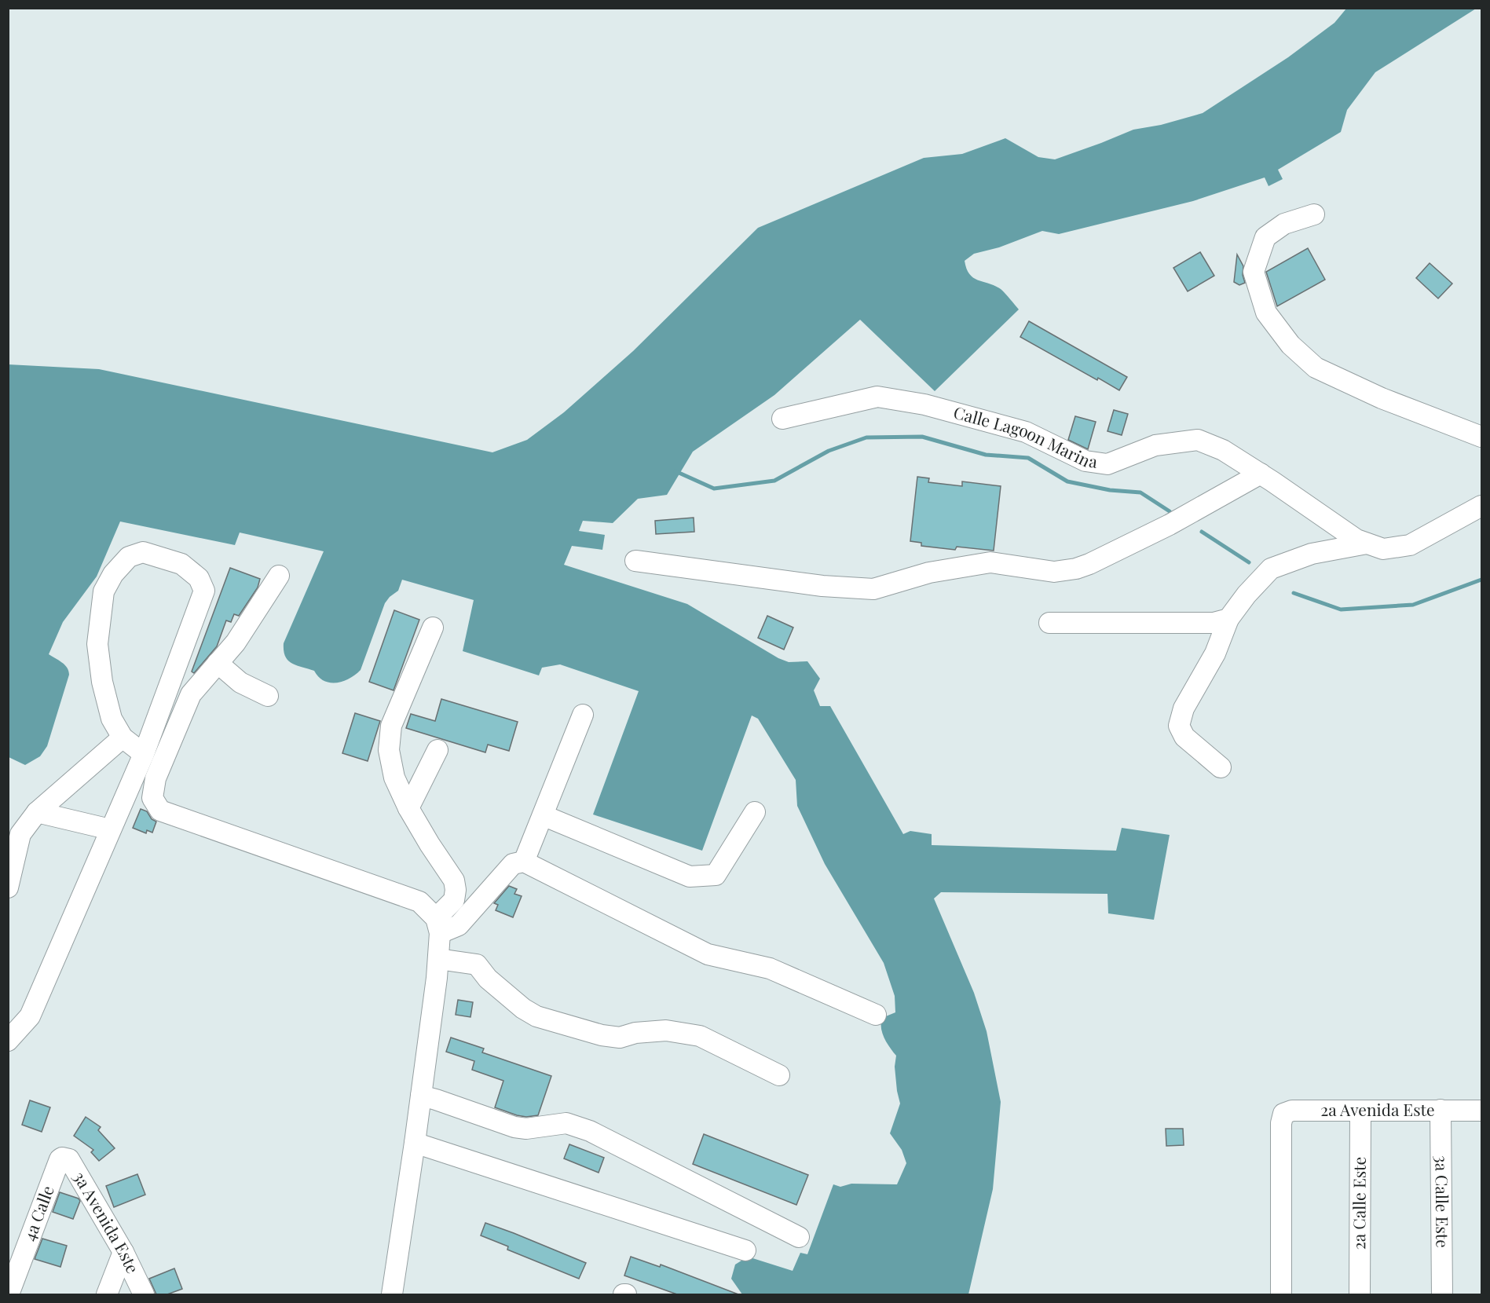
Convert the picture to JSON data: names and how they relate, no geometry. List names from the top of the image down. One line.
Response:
{"streets":{"street":["Calle Lagoon Marina","2a Avenida Este","3a Calle Este","2a Calle Este","4a Calle","3a Avenida Este"]},"crossings":[["2a Avenida Este","3a Calle Este"],["2a Avenida Este","2a Calle Este"],["4a Calle","3a Avenida Este"]]}
